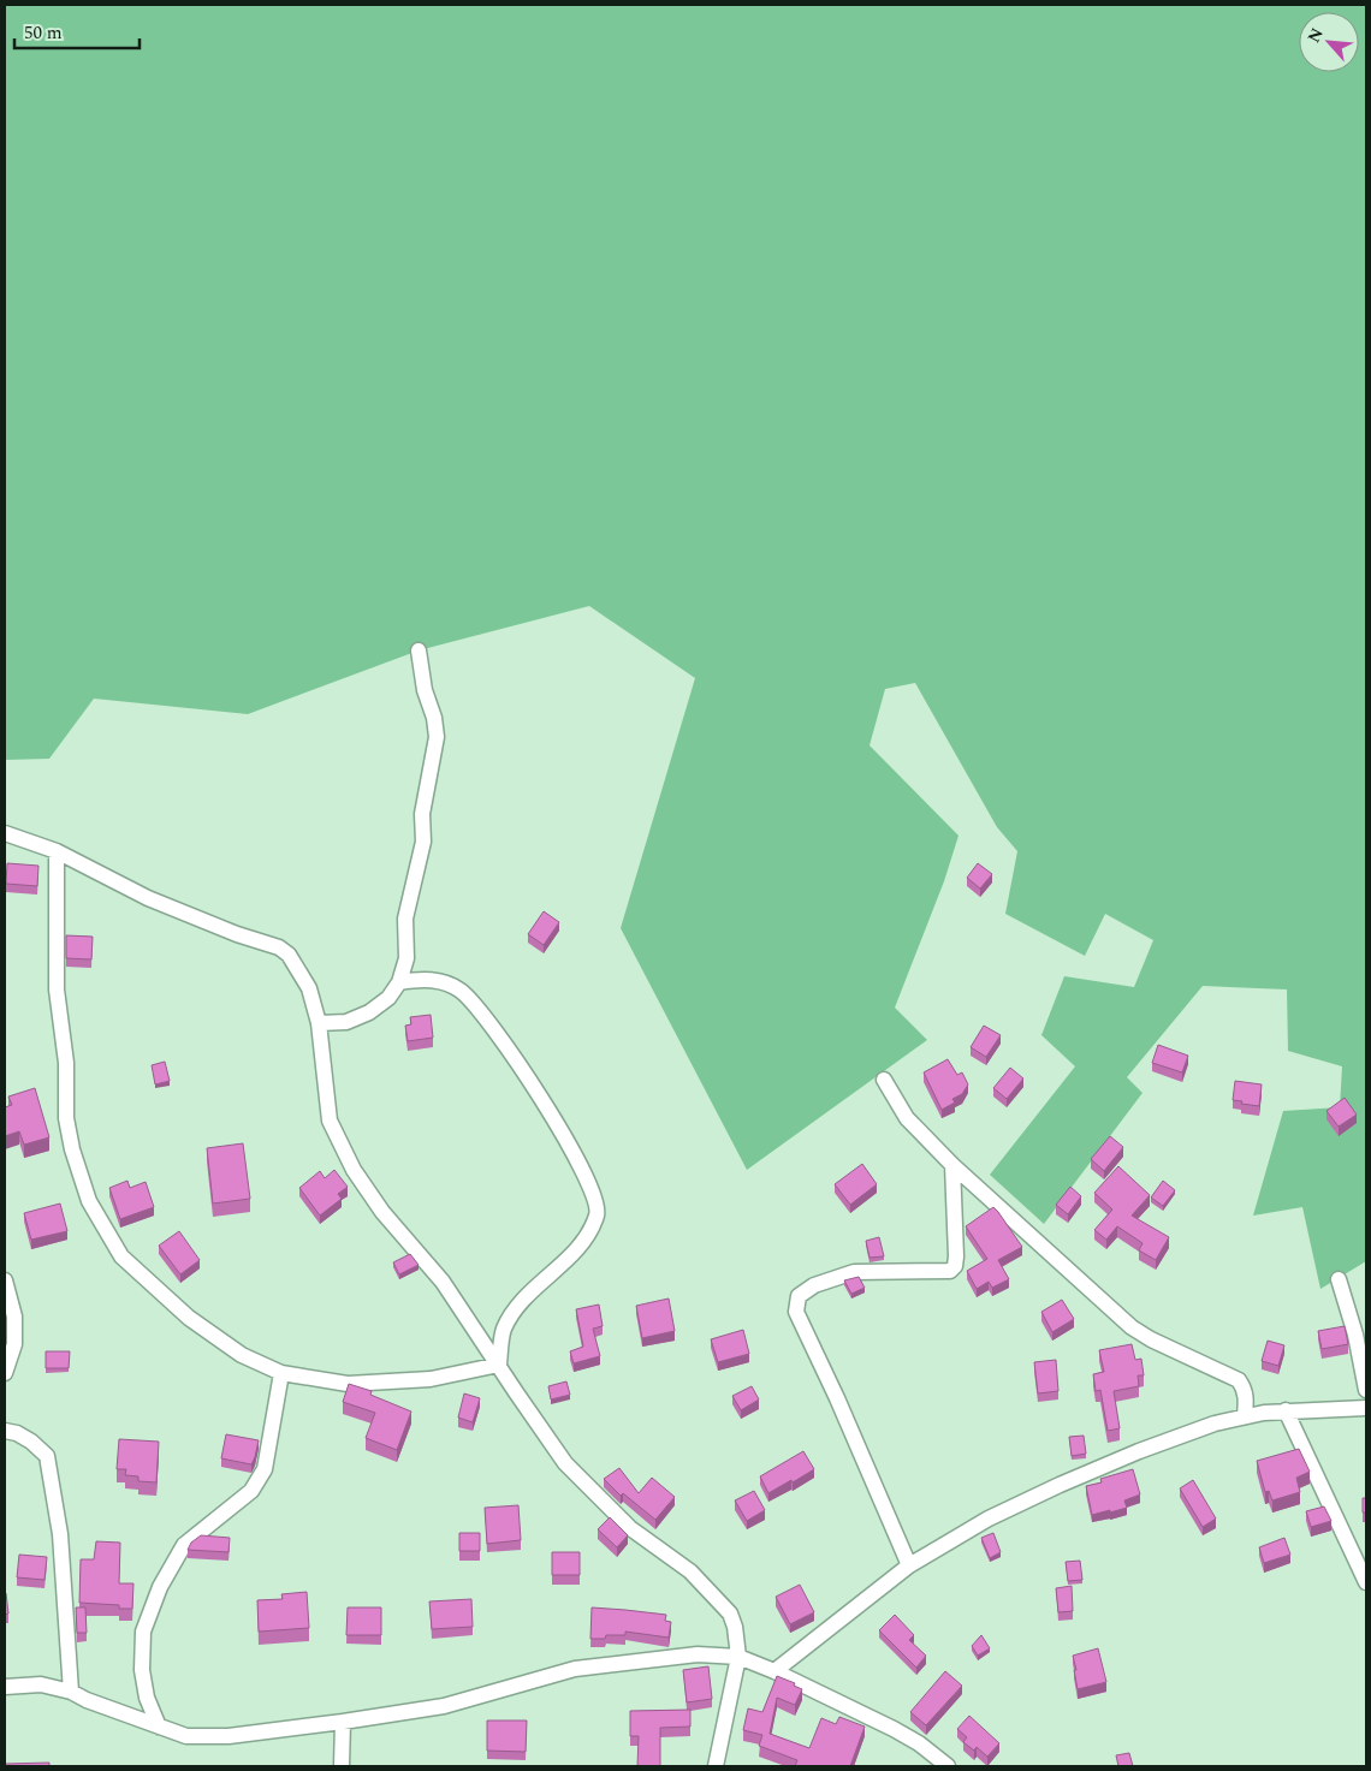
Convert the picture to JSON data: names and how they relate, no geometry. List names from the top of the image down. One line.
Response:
{"scale_bar":"50 m","north":"top left"}
